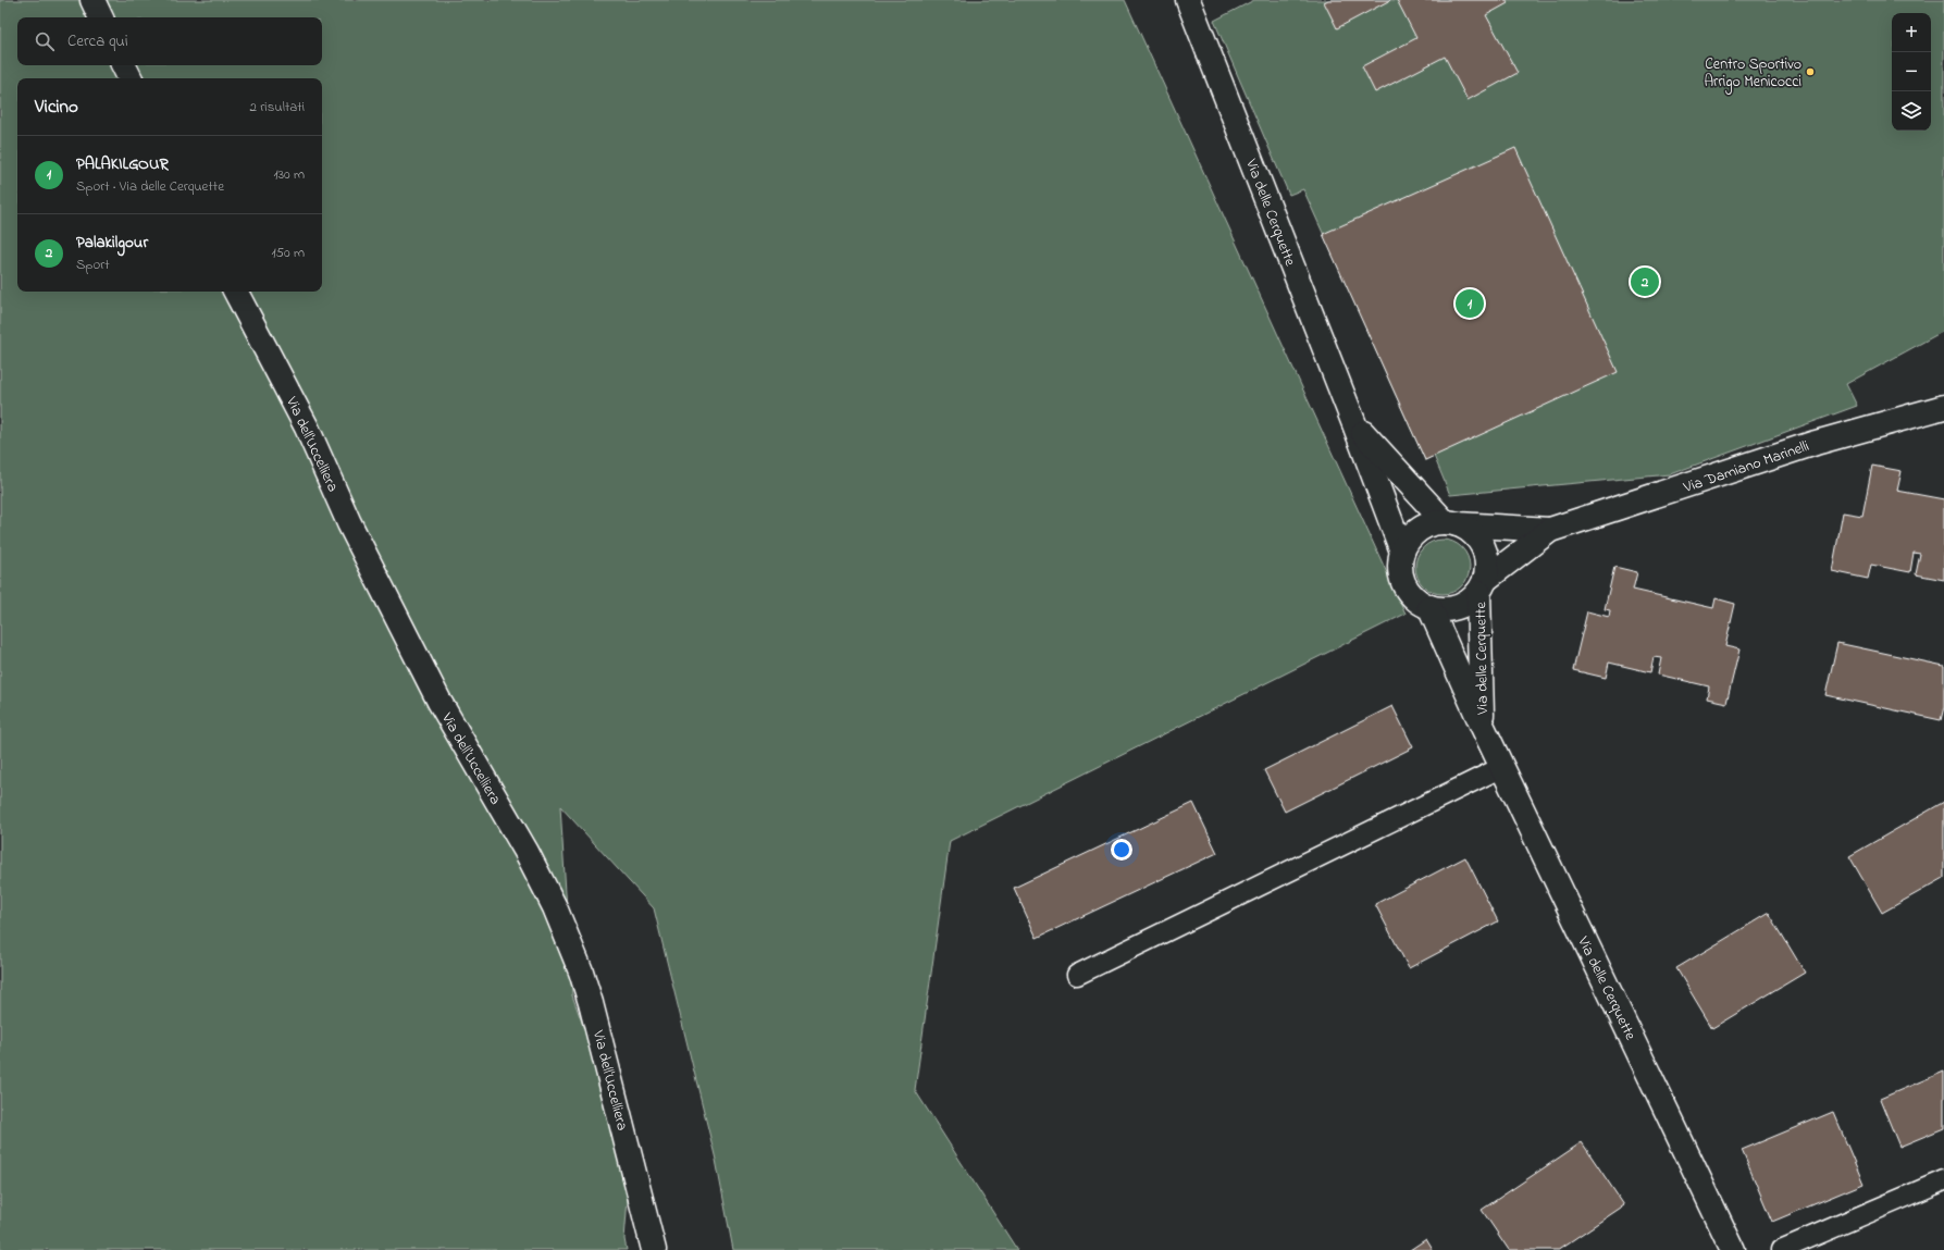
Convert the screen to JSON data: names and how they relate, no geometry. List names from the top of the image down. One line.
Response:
{"streets":{"street":["Via delle Cerquette","Via dell'Uccelliera","Via Damiano Marinelli"]},"crossings":[["Via delle Cerquette","Via Damiano Marinelli"]],"places":["Centro Sportivo Arrigo Menicocci"],"page":{"map_buttons":["+","−"],"search":"Cerca qui","heading":["Vicino","2 risultati"],"list":[{"mark":"1","name":"PALAKILGOUR","note":"Sport · Via delle Cerquette","value":"130 m"},{"mark":"2","name":"Palakilgour","note":"Sport","value":"150 m"}],"pins":["2","1"]}}
